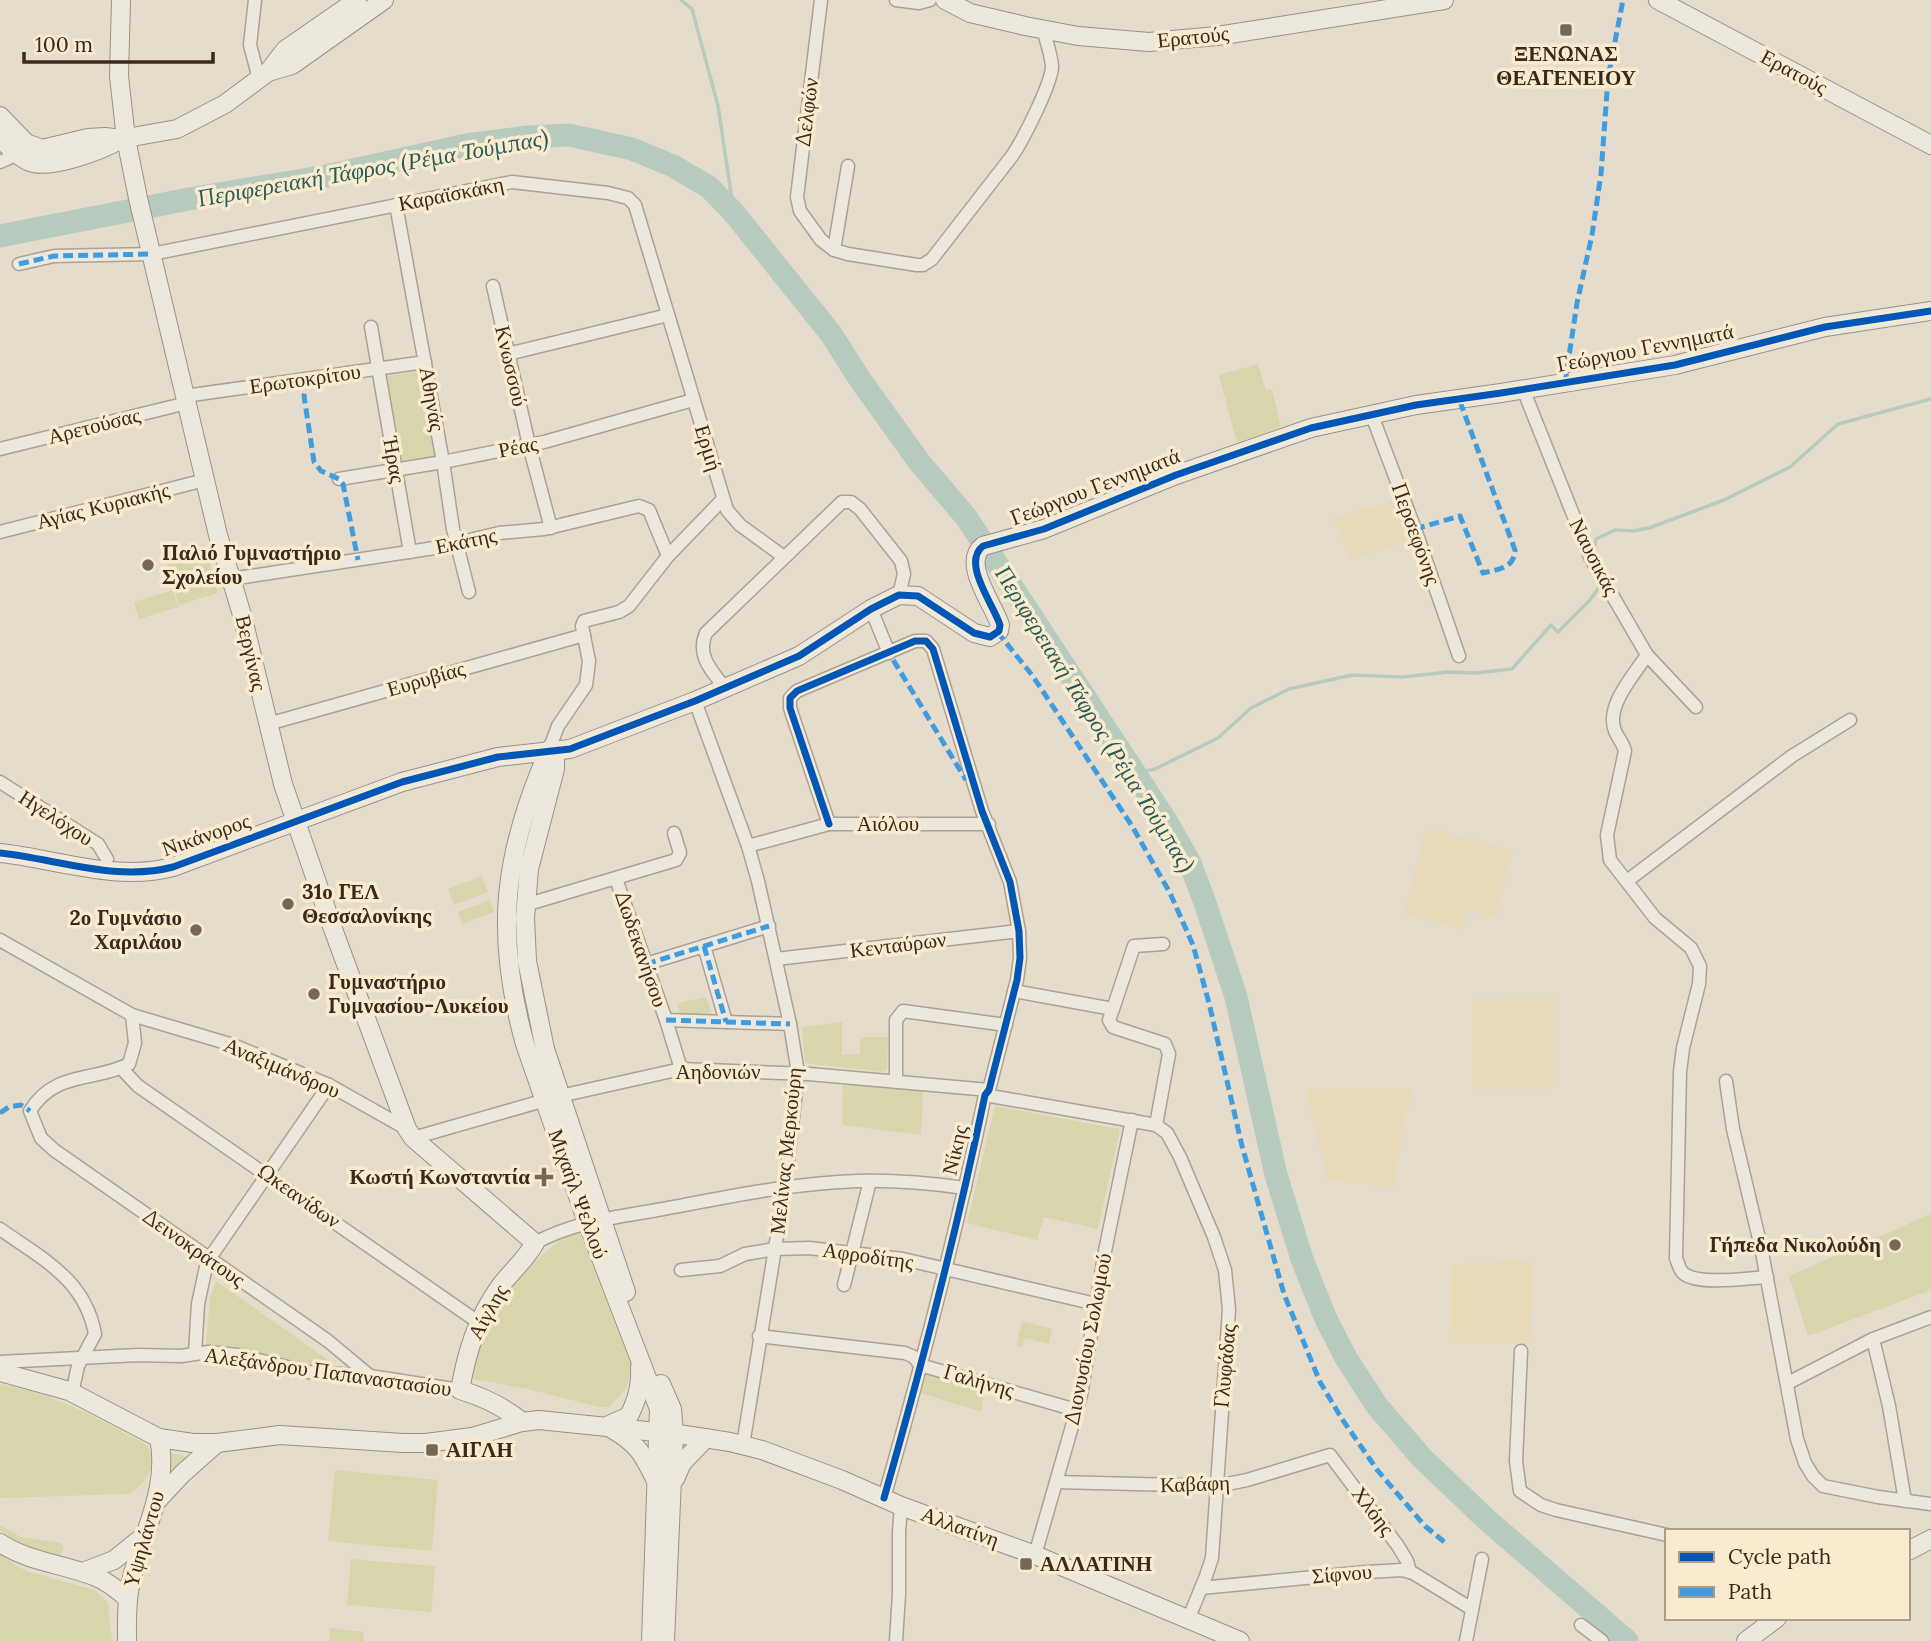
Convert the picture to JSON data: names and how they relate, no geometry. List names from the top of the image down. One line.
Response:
{"streets":{"street":["Ερατούς","Δελφών","Καραϊσκάκη","Γεώργιου Γεννηματά","Κνωσσού","Ερωτοκρίτου","Αθηνάς","Αρετούσας","Ρέας","Ερμή","Ήρας","Αγίας Κυριακής","Περσεφόνης","Εκάτης","Ναυσικάς","Βεργίνας","Ευρυβίας","Ηγελόχου","Αιόλου","Νικάνορος","Κενταύρων","Δωδεκανήσου","Αναξιμάνδρου","Αηδονιών","Νίκης","Μελίνας Μερκούρη","Μιχαήλ Ψελλού","Ωκεανίδων","Δεινοκράτους","Αφροδίτης","Αίγλης","Διονυσίου Σολωμού","Γλυφάδας","Αλεξάνδρου Παπαναστασίου","Γαλήνης","Καβάφη","Χλόης","Αλλατίνη","Υψηλάντου","Σίφνου"]},"crossings":[["Καραϊσκάκη","Αθηνάς"],["Καραϊσκάκη","Ερμή"],["Καραϊσκάκη","Βεργίνας"],["Γεώργιου Γεννηματά","Περσεφόνης"],["Γεώργιου Γεννηματά","Ναυσικάς"],["Κνωσσού","Ρέας"],["Κνωσσού","Εκάτης"],["Ερωτοκρίτου","Αθηνάς"],["Ερωτοκρίτου","Αρετούσας"],["Ερωτοκρίτου","Ήρας"],["Ερωτοκρίτου","Βεργίνας"],["Αθηνάς","Ρέας"],["Αθηνάς","Εκάτης"],["Αρετούσας","Βεργίνας"],["Ρέας","Ερμή"],["Ρέας","Ήρας"],["Ήρας","Εκάτης"],["Αγίας Κυριακής","Βεργίνας"],["Εκάτης","Βεργίνας"],["Βεργίνας","Ευρυβίας"],["Βεργίνας","Νικάνορος"],["Βεργίνας","Αναξιμάνδρου"],["Βεργίνας","Αηδονιών"],["Ευρυβίας","Μιχαήλ Ψελλού"],["Αιόλου","Νίκης"],["Αιόλου","Μελίνας Μερκούρη"],["Κενταύρων","Νίκης"],["Κενταύρων","Μελίνας Μερκούρη"],["Δωδεκανήσου","Αηδονιών"],["Δωδεκανήσου","Μιχαήλ Ψελλού"],["Αναξιμάνδρου","Αηδονιών"],["Αναξιμάνδρου","Αίγλης"],["Αηδονιών","Νίκης"],["Αηδονιών","Μελίνας Μερκούρη"],["Αηδονιών","Μιχαήλ Ψελλού"],["Αηδονιών","Διονυσίου Σολωμού"],["Αηδονιών","Γλυφάδας"],["Νίκης","Αφροδίτης"],["Νίκης","Γαλήνης"],["Νίκης","Αλλατίνη"],["Μελίνας Μερκούρη","Αφροδίτης"],["Μελίνας Μερκούρη","Γαλήνης"],["Μελίνας Μερκούρη","Αλλατίνη"],["Μιχαήλ Ψελλού","Αλλατίνη"],["Ωκεανίδων","Δεινοκράτους"],["Ωκεανίδων","Αίγλης"],["Δεινοκράτους","Αλεξάνδρου Παπαναστασίου"],["Αφροδίτης","Διονυσίου Σολωμού"],["Αίγλης","Αλεξάνδρου Παπαναστασίου"],["Διονυσίου Σολωμού","Γαλήνης"],["Διονυσίου Σολωμού","Καβάφη"],["Διονυσίου Σολωμού","Αλλατίνη"],["Γλυφάδας","Καβάφη"],["Γλυφάδας","Αλλατίνη"],["Γλυφάδας","Σίφνου"],["Καβάφη","Χλόης"],["Χλόης","Σίφνου"]],"water":["Περιφερειακή Τάφρος (Ρέμα Τούμπας)"],"places":{"transit":["ΞΕΝΩΝΑΣ ΘΕΑΓΕΝΕΙΟΥ","ΑΙΓΛΗ","ΑΛΛΑΤΙΝΗ"],"other":["Παλιό Γυμναστήριο Σχολείου","31ο ΓΕΛ Θεσσαλονίκης","2ο Γυμνάσιο Χαριλάου","Γυμναστήριο Γυμνασίου-Λυκείου","Γήπεδα Νικολούδη"],"health":["Κωστή Κωνσταντία"]},"legend":["Cycle path","Path"],"scale_bar":"100 m"}
